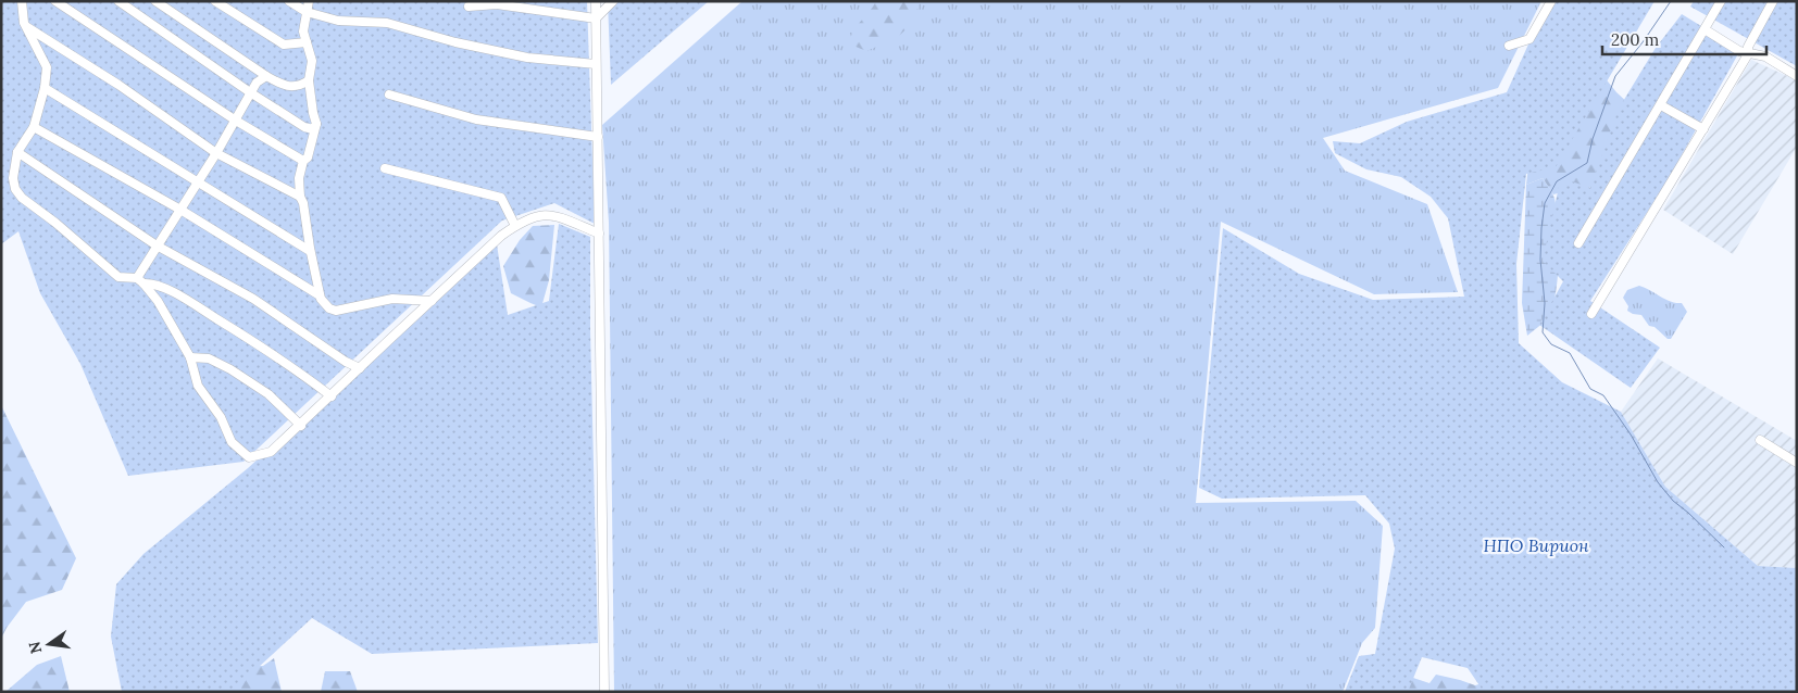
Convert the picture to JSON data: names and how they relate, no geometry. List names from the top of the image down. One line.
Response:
{"parks":["НПО Вирион"],"scale_bar":"200 m","north":"left"}
